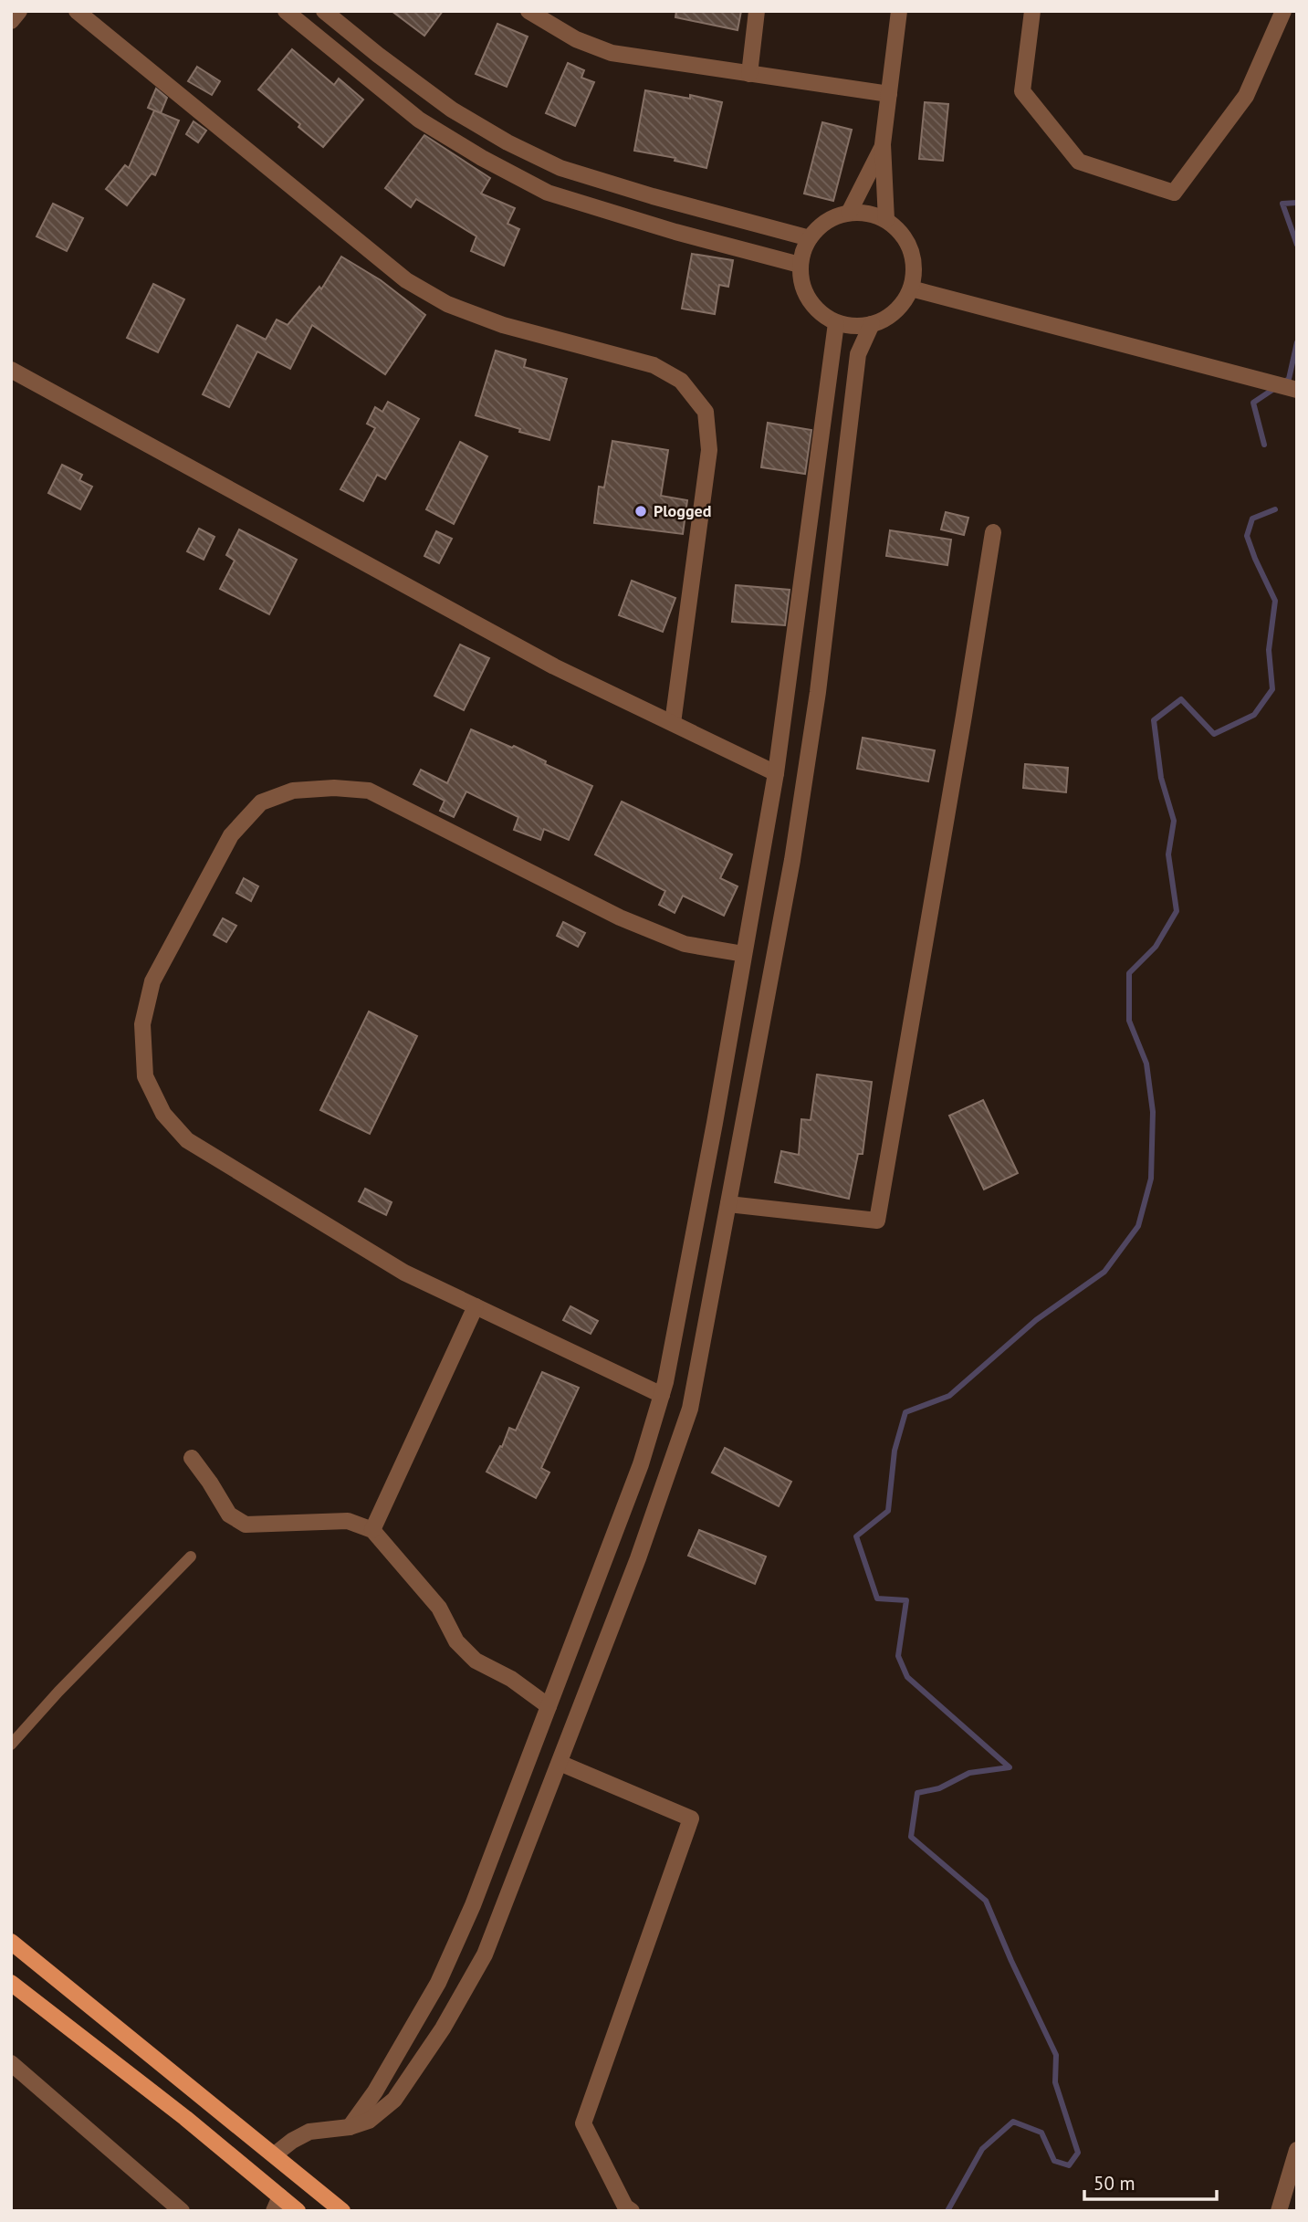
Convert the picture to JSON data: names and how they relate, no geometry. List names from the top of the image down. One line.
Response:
{"places":["Plogged"],"scale_bar":"50 m"}
